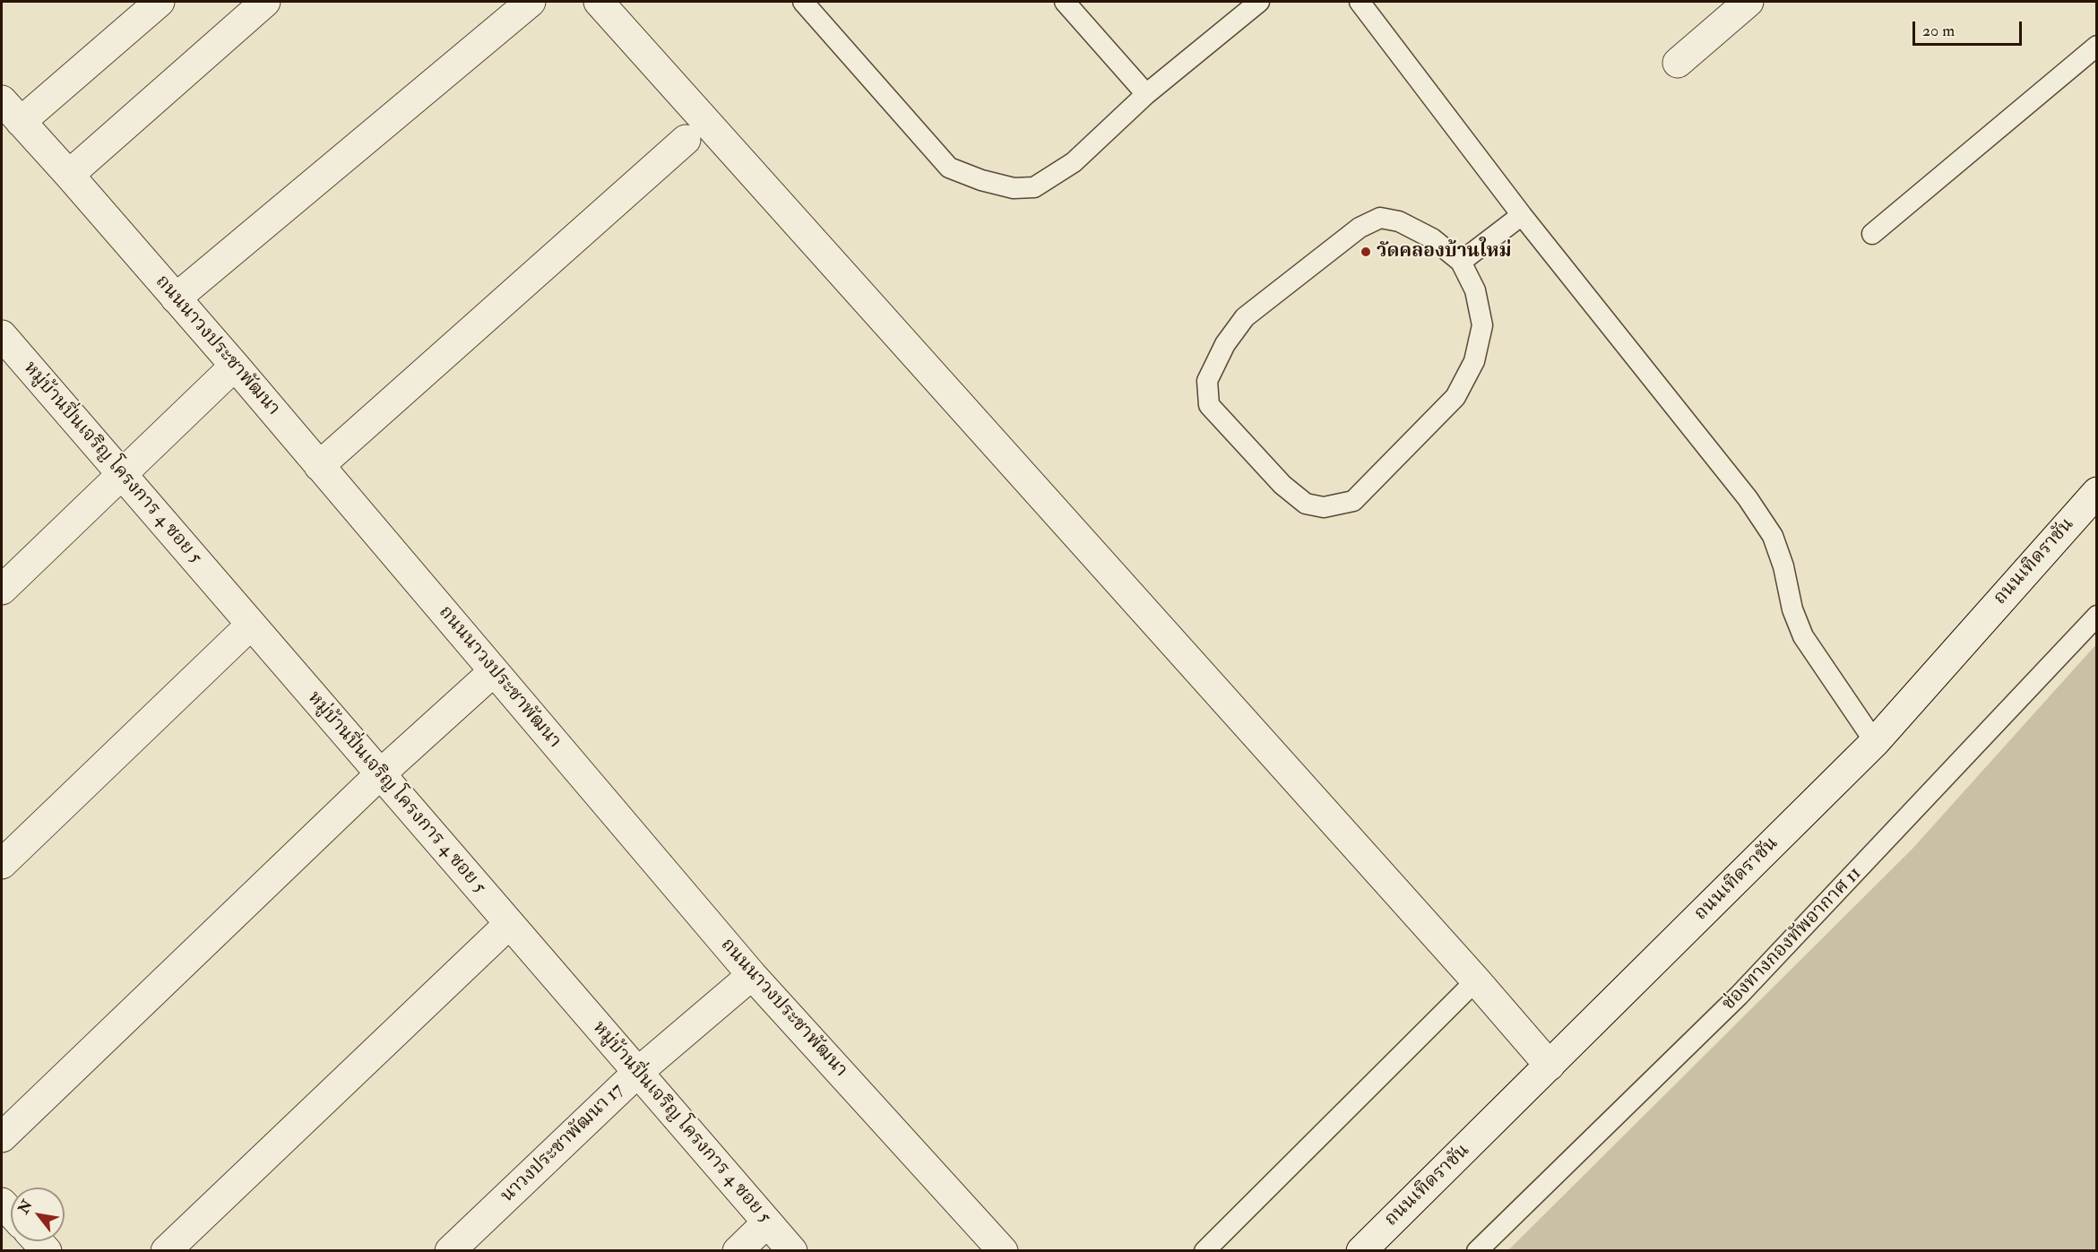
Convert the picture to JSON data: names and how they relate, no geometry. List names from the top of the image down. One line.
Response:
{"streets":{"street":["ถนนนาวงประชาพัฒนา","หมู่บ้านปิ่นเจริญ โครงการ 4 ซอย 5","ถนนเทิดราชัน","นาวงประชาพัฒนา 17"],"lane":["ช่องทางกองทัพอากาศ 11"]},"crossings":[["ถนนนาวงประชาพัฒนา","นาวงประชาพัฒนา 17"],["หมู่บ้านปิ่นเจริญ โครงการ 4 ซอย 5","นาวงประชาพัฒนา 17"]],"places":["วัดคลองบ้านใหม่"],"scale_bar":"20 m","north":"top left"}
